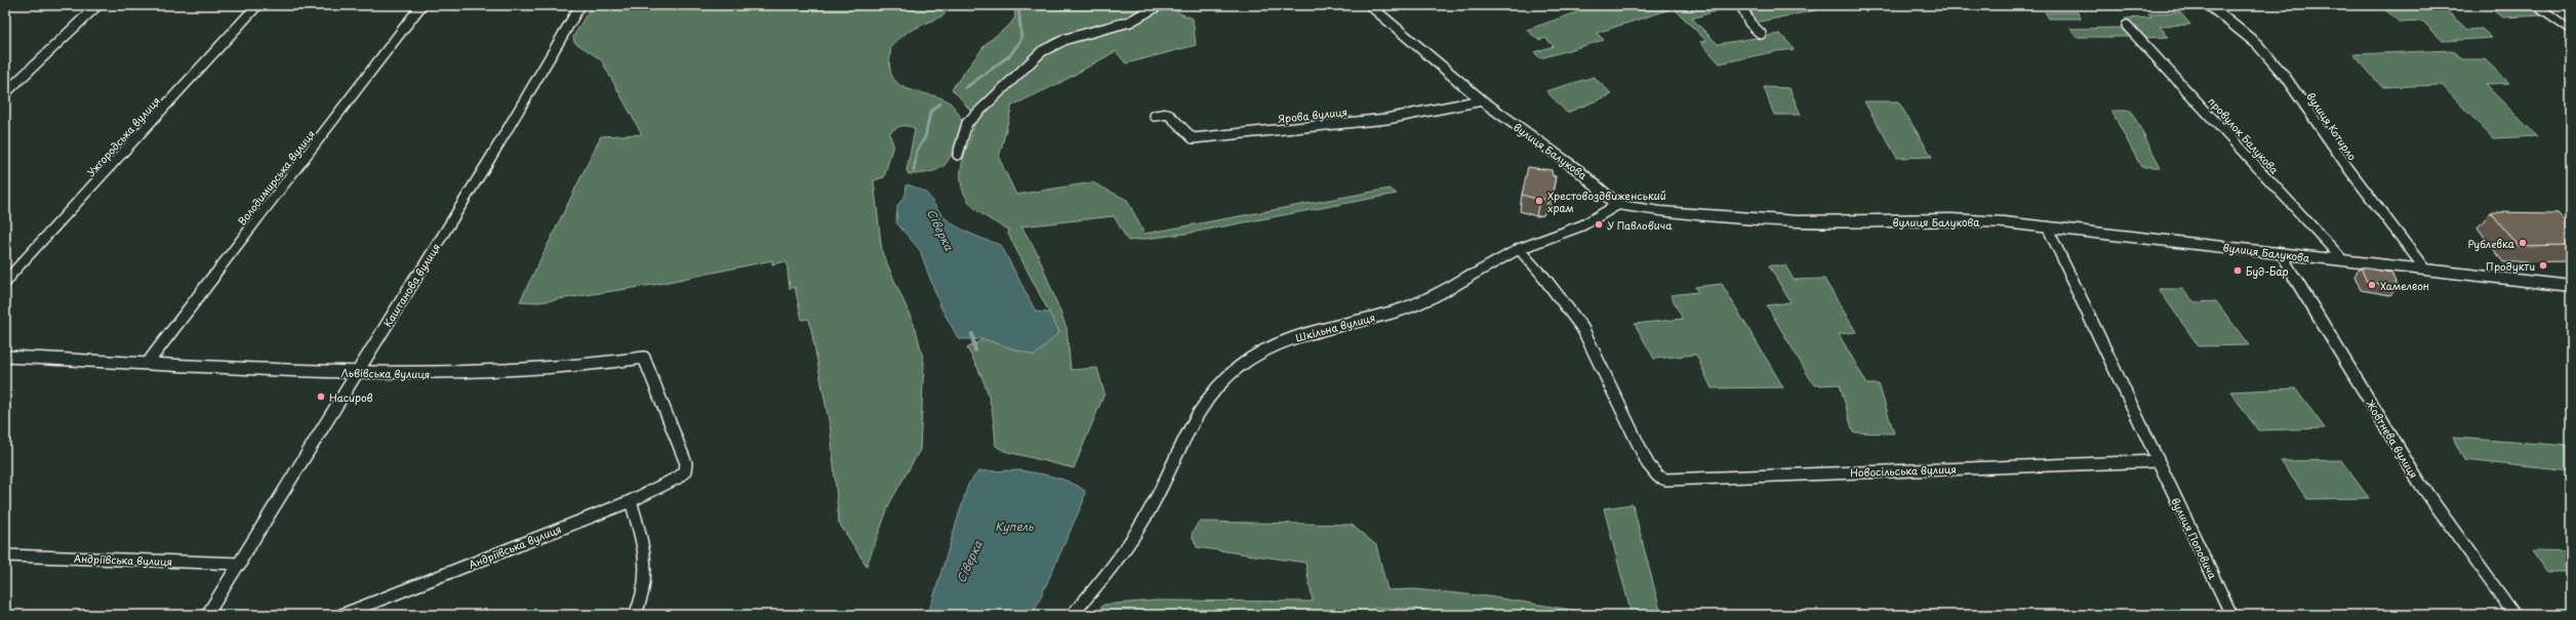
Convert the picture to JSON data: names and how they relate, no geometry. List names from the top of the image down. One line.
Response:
{"streets":{"main road":["вулиця Балукова"],"street":["Ярова вулиця","вулиця Котирло","провулок Балукова","Ужгородська вулиця","Володимирська вулиця","Каштанова вулиця","Шкільна вулиця","Львівська вулиця","Жовтнева вулиця","Новосільська вулиця","вулиця Поповича","Андріївська вулиця"]},"crossings":[["Ярова вулиця","вулиця Балукова"],["вулиця Котирло","вулиця Балукова"],["провулок Балукова","вулиця Балукова"],["вулиця Балукова","Шкільна вулиця"],["вулиця Балукова","Жовтнева вулиця"],["Володимирська вулиця","Львівська вулиця"],["Каштанова вулиця","Львівська вулиця"],["Каштанова вулиця","Андріївська вулиця"],["Шкільна вулиця","Новосільська вулиця"],["Львівська вулиця","Андріївська вулиця"],["Новосільська вулиця","вулиця Поповича"]],"water":["Сіверка","Купель"],"places":["Хрестовоздвиженський храм","У Павловича","Рублевка","Продукти","Буд-Бар","Хамелеон","Насиров"]}
